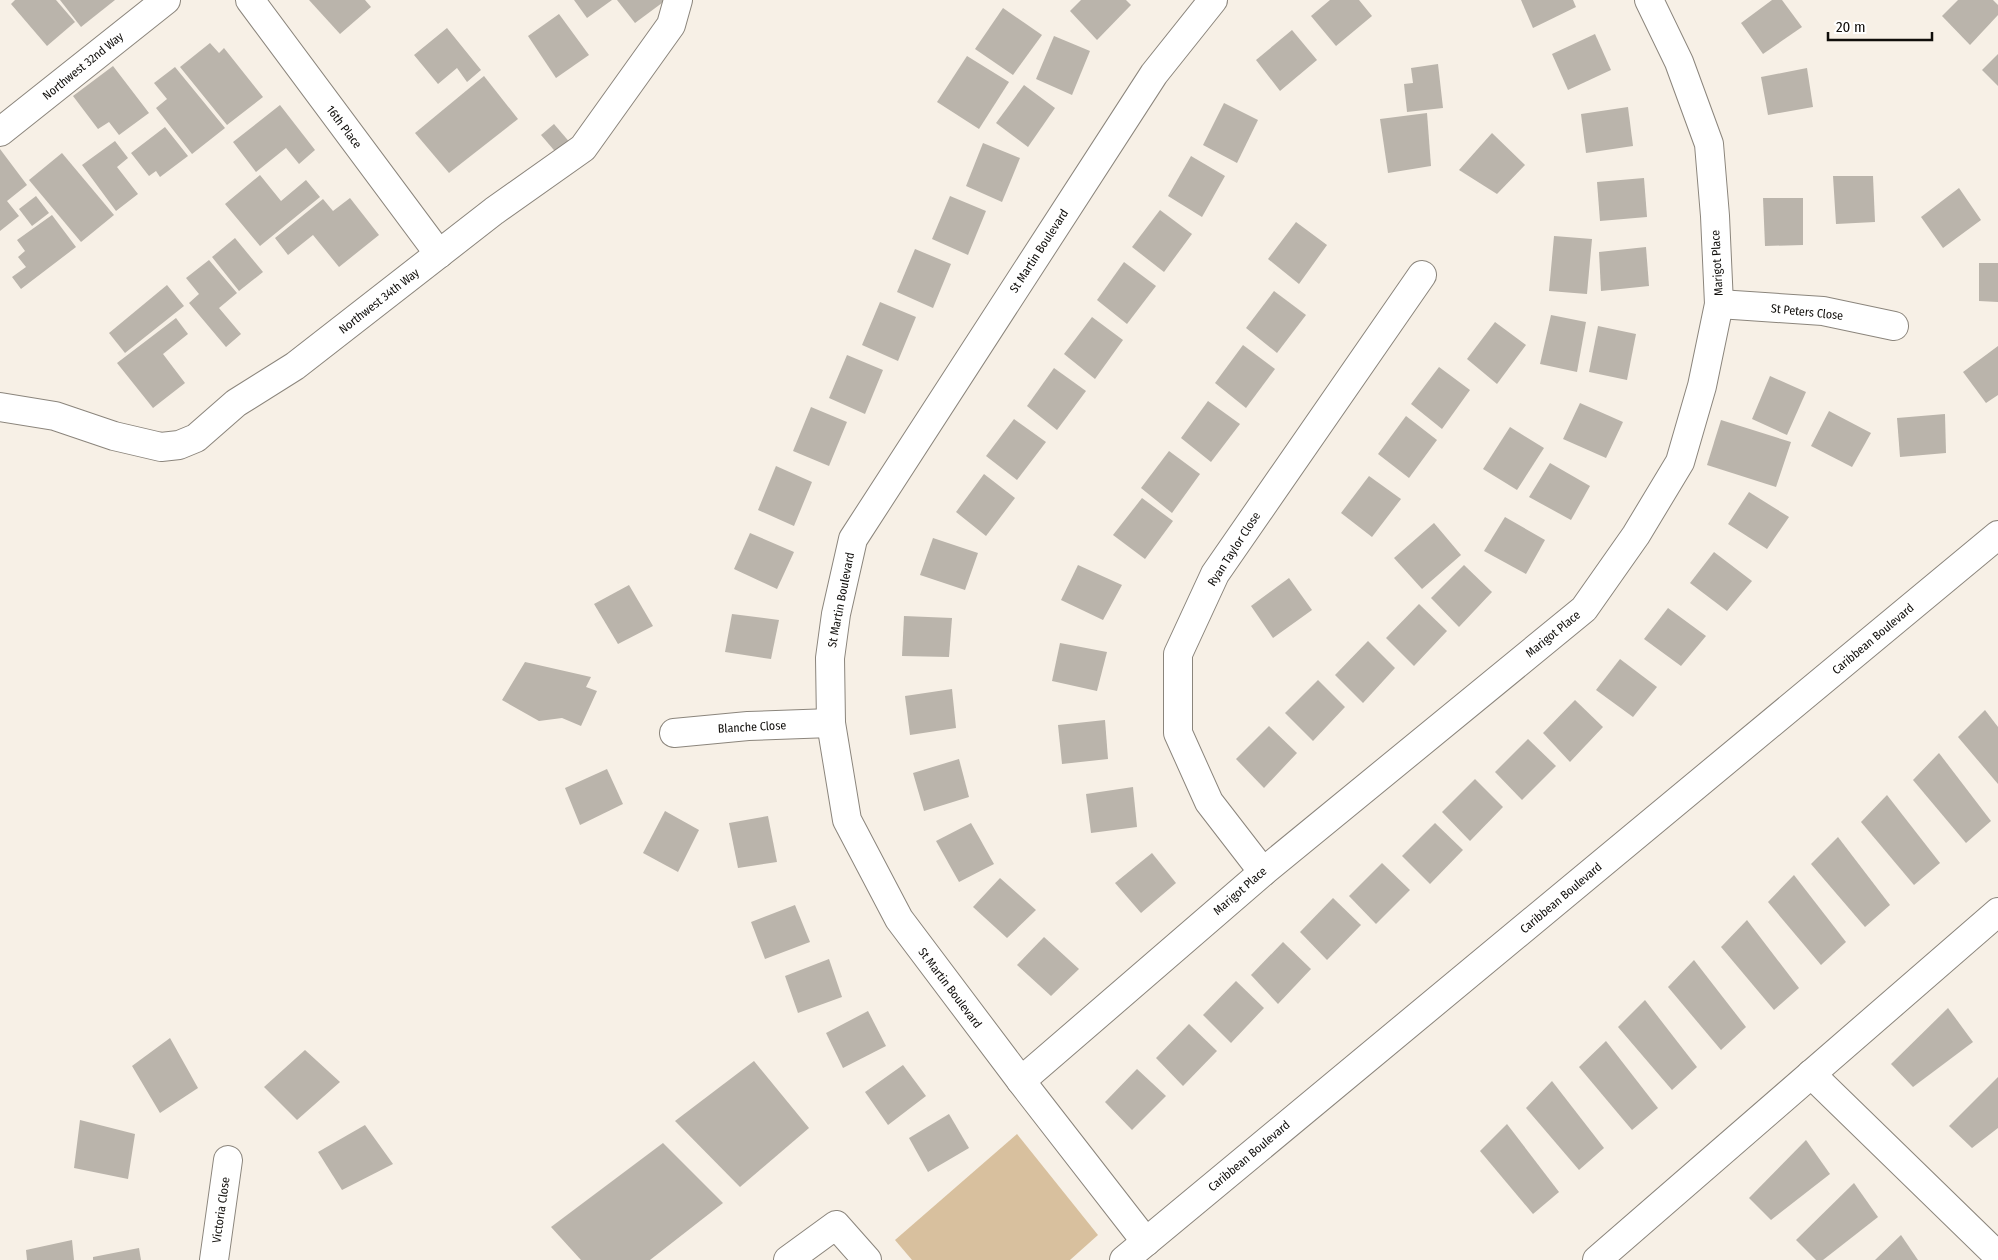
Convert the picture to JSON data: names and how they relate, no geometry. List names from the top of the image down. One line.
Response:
{"streets":{"street":["Northwest 32nd Way","16th Place","St Martin Boulevard","Marigot Place","Northwest 34th Way","St Peters Close","Ryan Taylor Close","Caribbean Boulevard","Blanche Close","Victoria Close"]},"crossings":[["16th Place","Northwest 34th Way"],["St Martin Boulevard","Marigot Place"],["St Martin Boulevard","Caribbean Boulevard"],["St Martin Boulevard","Blanche Close"],["Marigot Place","St Peters Close"],["Marigot Place","Ryan Taylor Close"]],"scale_bar":"20 m"}
